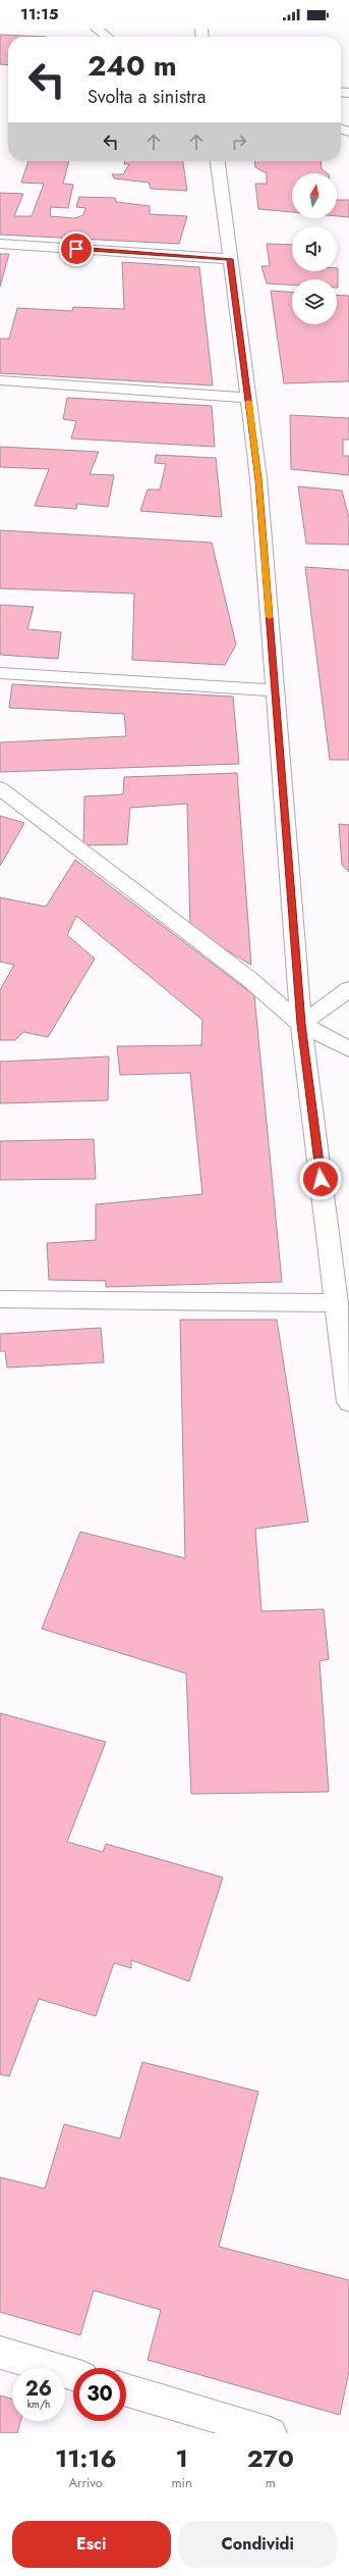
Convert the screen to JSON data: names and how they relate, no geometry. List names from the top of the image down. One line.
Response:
{"north":"top","page":{"status":"11:15","turn":["240 m","Svolta a sinistra"],"speed":"26 km/h","limit":"30","eta":["11:16","Arrivo","1","min","270","m"],"buttons":["Esci","Condividi"]}}
